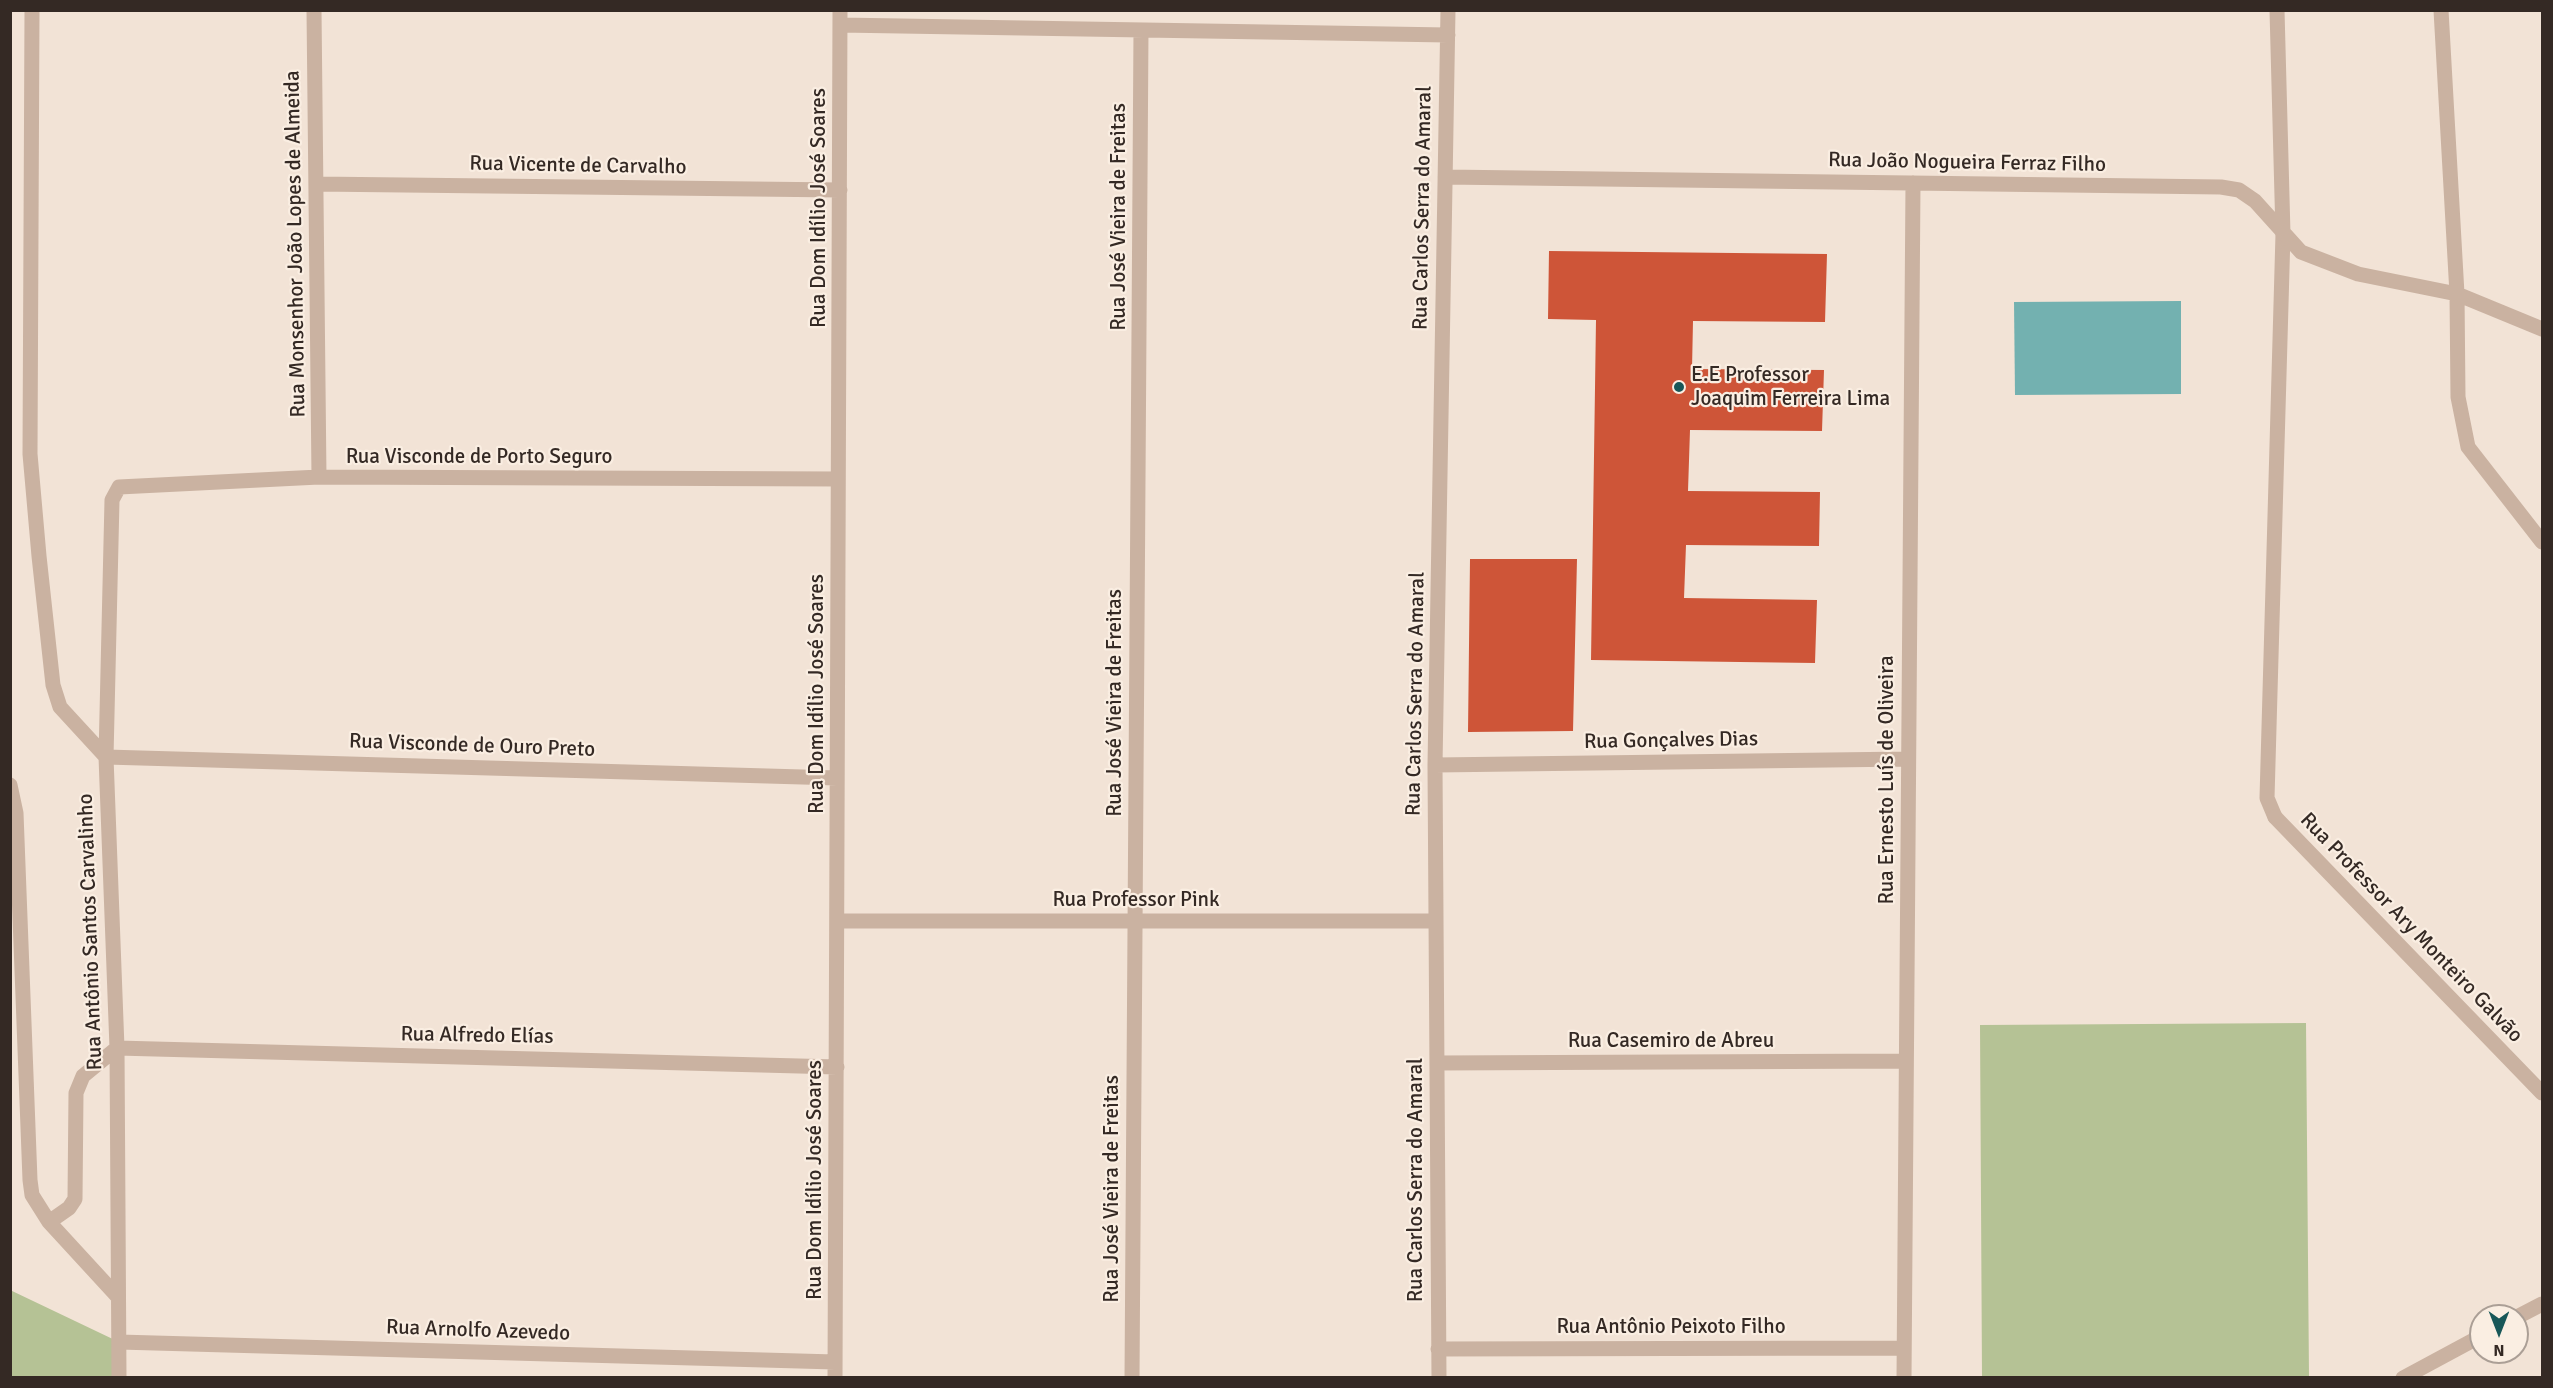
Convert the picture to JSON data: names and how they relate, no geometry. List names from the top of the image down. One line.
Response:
{"streets":{"street":["Rua João Nogueira Ferraz Filho","Rua Vicente de Carvalho","Rua Dom Idílio José Soares","Rua Carlos Serra do Amaral","Rua José Vieira de Freitas","Rua Monsenhor João Lopes de Almeida","Rua Visconde de Porto Seguro","Rua Gonçalves Dias","Rua Visconde de Ouro Preto","Rua Ernesto Luís de Oliveira","Rua Professor Pink","Rua Professor Ary Monteiro Galvão","Rua Antônio Santos Carvalinho","Rua Alfredo Elías","Rua Casemiro de Abreu","Rua Antônio Peixoto Filho","Rua Arnolfo Azevedo"]},"crossings":[["Rua João Nogueira Ferraz Filho","Rua Carlos Serra do Amaral"],["Rua João Nogueira Ferraz Filho","Rua Ernesto Luís de Oliveira"],["Rua João Nogueira Ferraz Filho","Rua Professor Ary Monteiro Galvão"],["Rua Vicente de Carvalho","Rua Dom Idílio José Soares"],["Rua Vicente de Carvalho","Rua Monsenhor João Lopes de Almeida"],["Rua Dom Idílio José Soares","Rua Visconde de Porto Seguro"],["Rua Dom Idílio José Soares","Rua Visconde de Ouro Preto"],["Rua Dom Idílio José Soares","Rua Professor Pink"],["Rua Dom Idílio José Soares","Rua Alfredo Elías"],["Rua Dom Idílio José Soares","Rua Arnolfo Azevedo"],["Rua Carlos Serra do Amaral","Rua Gonçalves Dias"],["Rua Carlos Serra do Amaral","Rua Professor Pink"],["Rua Carlos Serra do Amaral","Rua Casemiro de Abreu"],["Rua Carlos Serra do Amaral","Rua Antônio Peixoto Filho"],["Rua José Vieira de Freitas","Rua Professor Pink"],["Rua Monsenhor João Lopes de Almeida","Rua Visconde de Porto Seguro"],["Rua Visconde de Porto Seguro","Rua Antônio Santos Carvalinho"],["Rua Gonçalves Dias","Rua Ernesto Luís de Oliveira"],["Rua Visconde de Ouro Preto","Rua Antônio Santos Carvalinho"],["Rua Ernesto Luís de Oliveira","Rua Casemiro de Abreu"],["Rua Ernesto Luís de Oliveira","Rua Antônio Peixoto Filho"],["Rua Antônio Santos Carvalinho","Rua Alfredo Elías"],["Rua Antônio Santos Carvalinho","Rua Arnolfo Azevedo"]],"places":["E.E Professor Joaquim Ferreira Lima"],"north":"bottom"}
